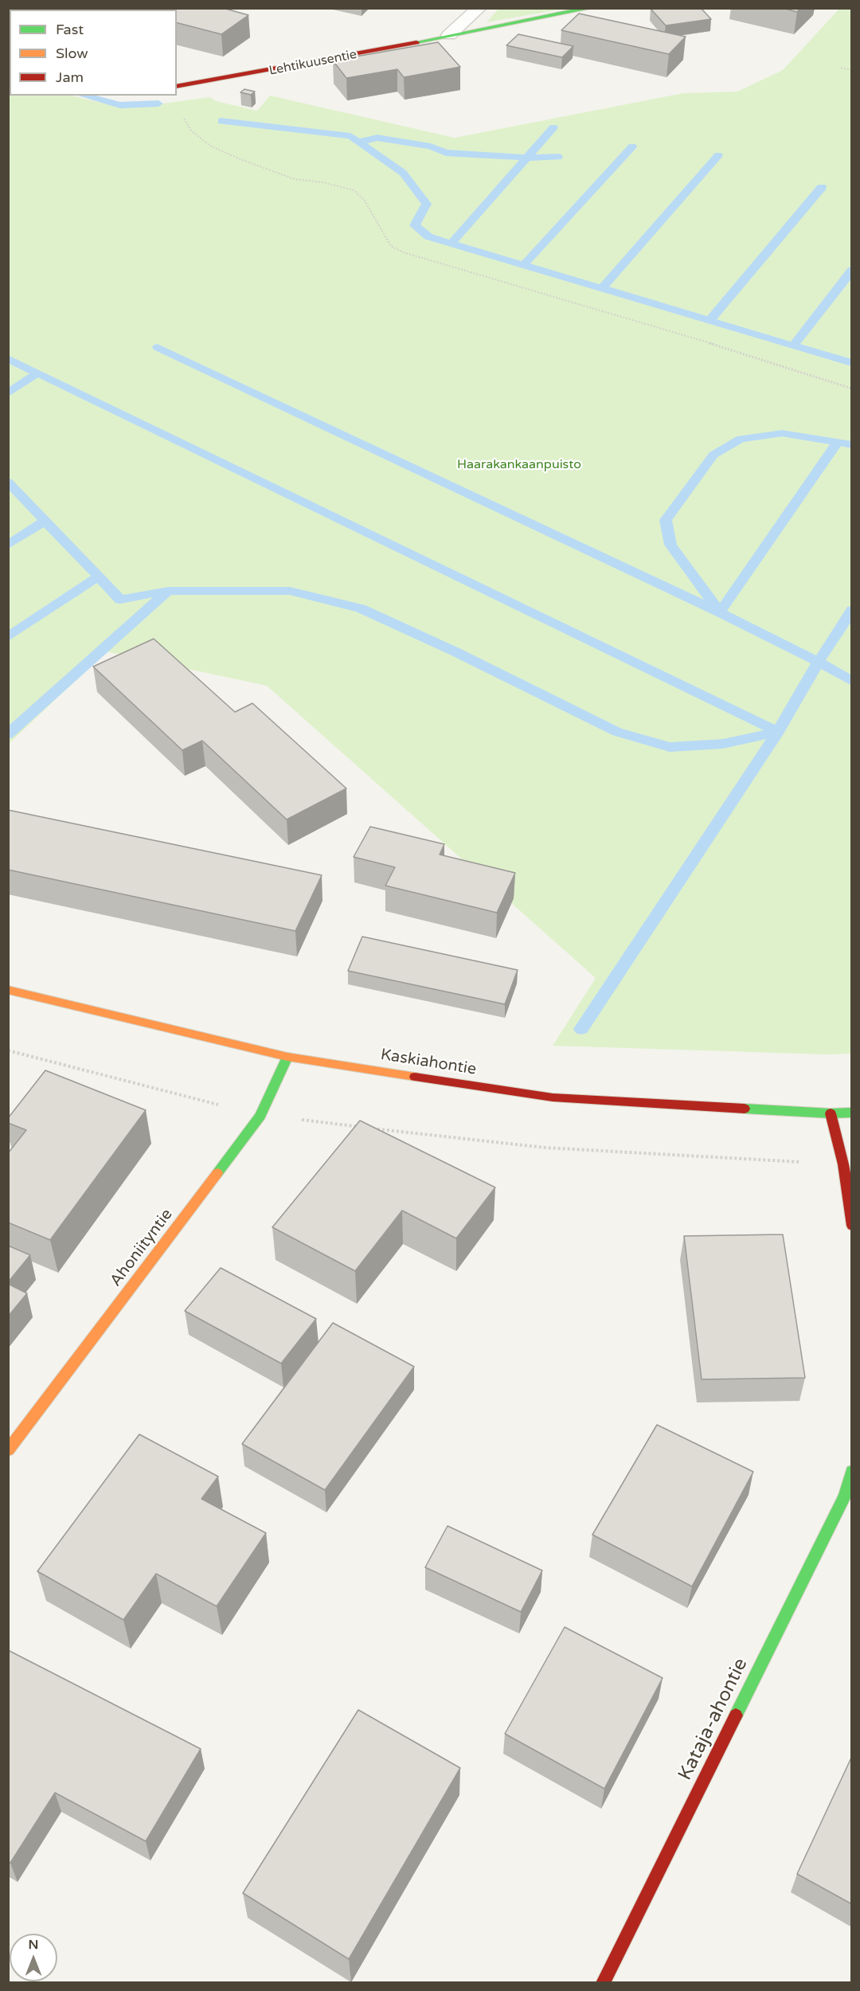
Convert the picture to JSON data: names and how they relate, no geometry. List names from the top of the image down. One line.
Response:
{"streets":{"street":["Lehtikuusentie","Kaskiahontie","Ahoniityntie","Kataja-ahontie"]},"crossings":[["Kaskiahontie","Ahoniityntie"]],"parks":["Haarakankaanpuisto"],"legend":["Fast","Slow","Jam"],"north":"top"}
